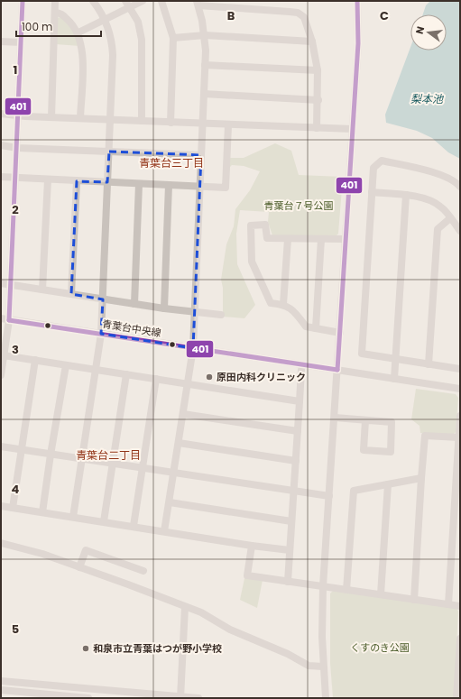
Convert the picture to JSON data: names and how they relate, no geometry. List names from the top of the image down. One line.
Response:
{"streets":{"street":["青葉台中央線"]},"districts":["青葉台三丁目","青葉台二丁目"],"water":["梨本池"],"parks":["青葉台７号公園","くすのき公園"],"places":["原田内科クリニック","和泉市立青葉はつが野小学校"],"lines":["transit line 401"],"scale_bar":"100 m","north":"left","grid":{"columns":["B","C"],"rows":["1","2","3","4","5"]}}
